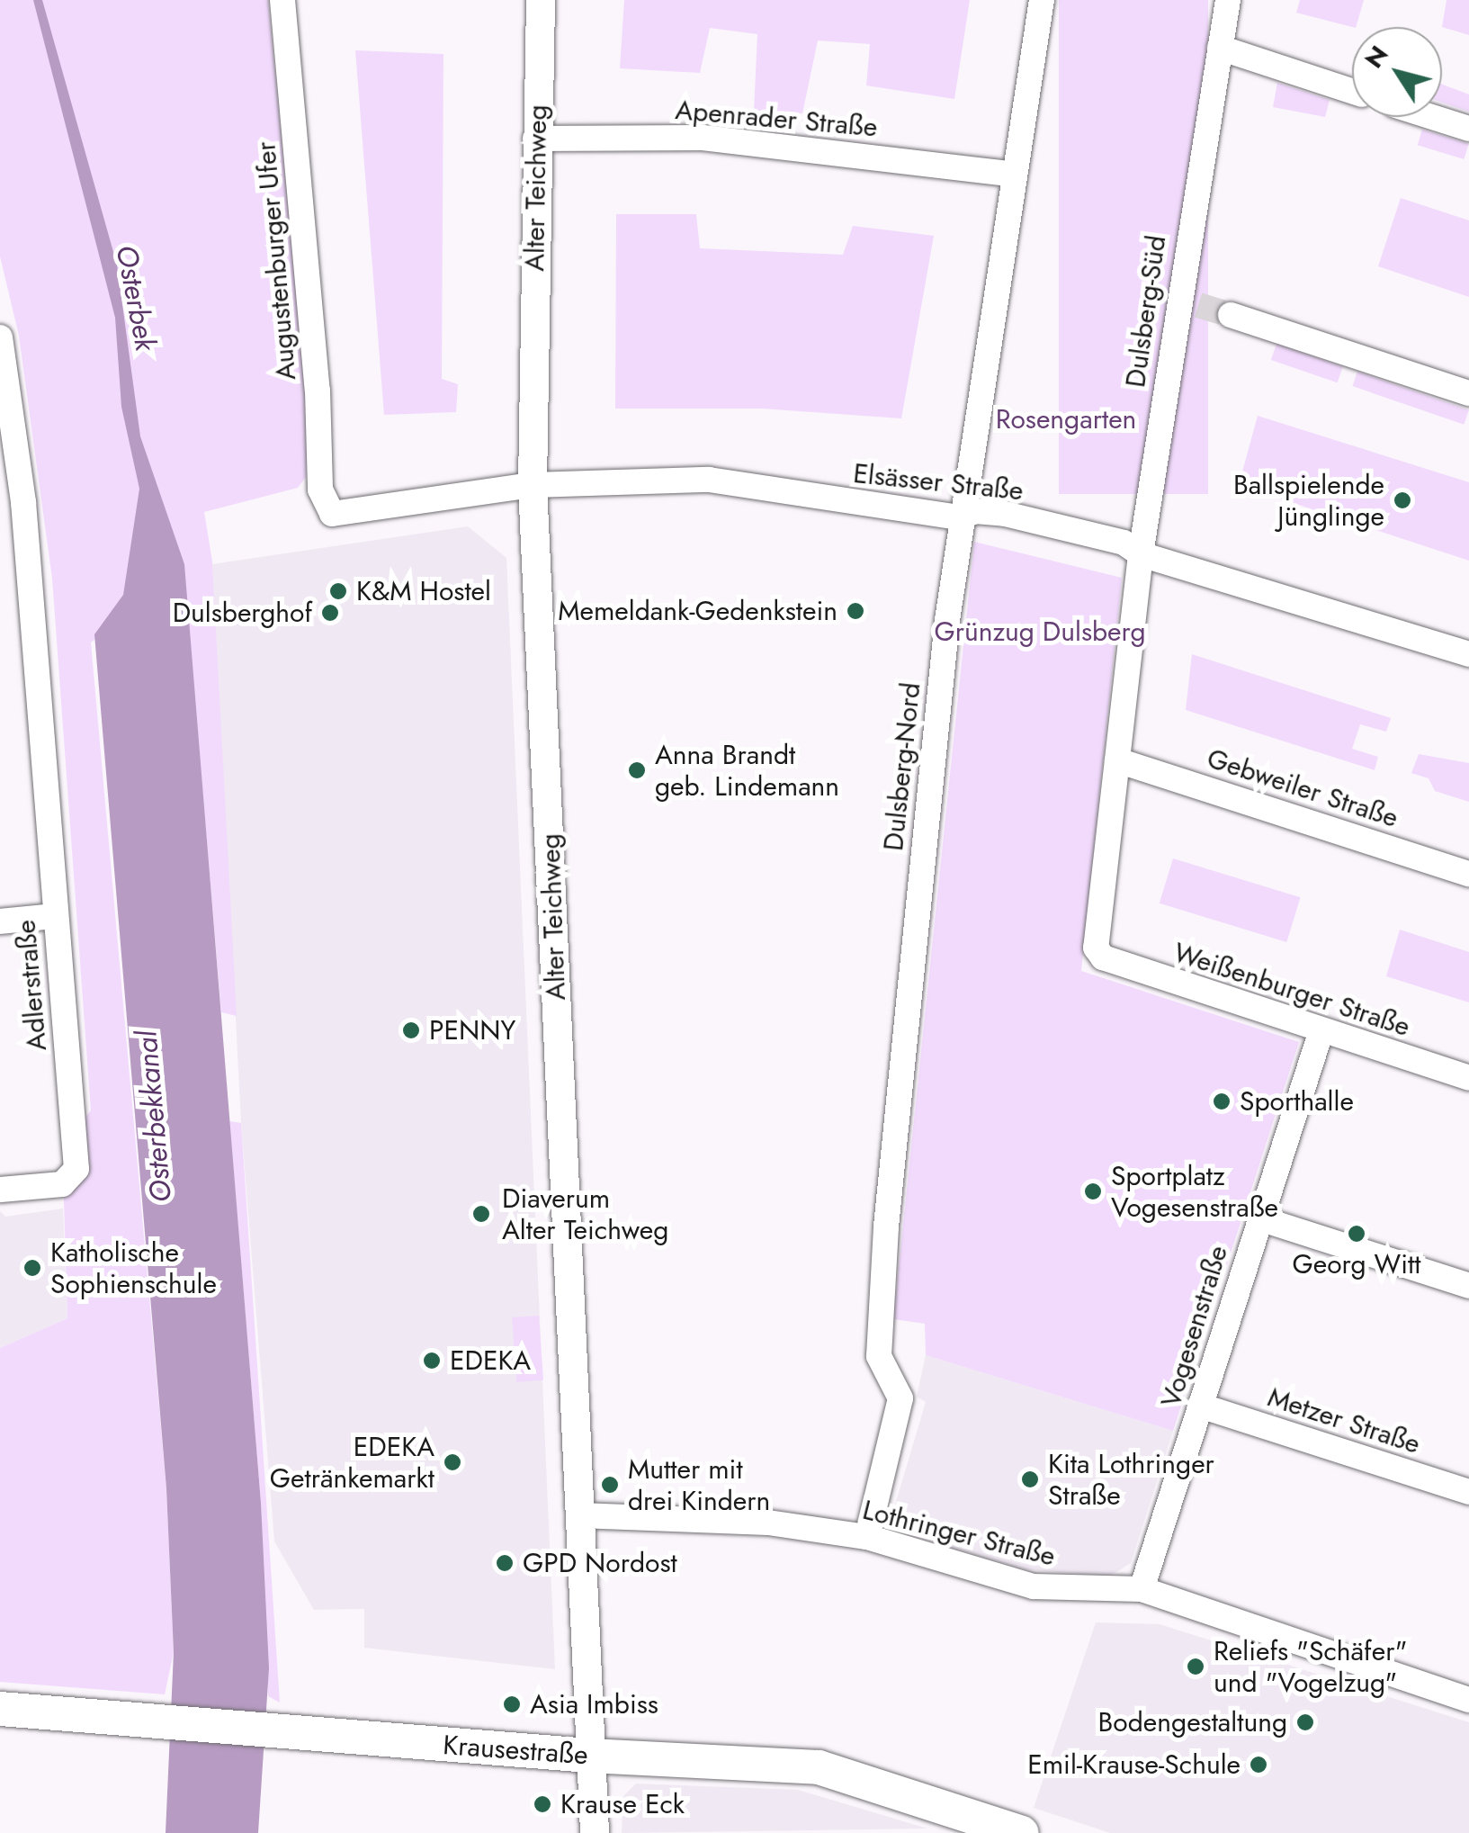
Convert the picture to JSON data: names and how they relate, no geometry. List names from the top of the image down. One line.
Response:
{"streets":{"main road":["Krausestraße"],"street":["Apenrader Straße","Alter Teichweg","Augustenburger Ufer","Dulsberg-Süd","Elsässer Straße","Dulsberg-Nord","Gebweiler Straße","Adlerstraße","Weißenburger Straße","Vogesenstraße","Metzer Straße","Lothringer Straße"]},"crossings":[["Apenrader Straße","Alter Teichweg"],["Apenrader Straße","Dulsberg-Nord"],["Alter Teichweg","Elsässer Straße"],["Alter Teichweg","Lothringer Straße"],["Alter Teichweg","Krausestraße"],["Augustenburger Ufer","Elsässer Straße"],["Dulsberg-Süd","Elsässer Straße"],["Dulsberg-Süd","Gebweiler Straße"],["Dulsberg-Süd","Weißenburger Straße"],["Elsässer Straße","Dulsberg-Nord"],["Dulsberg-Nord","Lothringer Straße"],["Weißenburger Straße","Vogesenstraße"],["Vogesenstraße","Metzer Straße"],["Vogesenstraße","Lothringer Straße"]],"water":["Osterbek","Osterbekkanal"],"parks":["Rosengarten","Grünzug Dulsberg"],"places":["Ballspielende Jünglinge","K&M Hostel","Memeldank-Gedenkstein","Dulsberghof","Anna Brandt geb. Lindemann","PENNY","Sporthalle","Sportplatz Vogesenstraße","Diaverum Alter Teichweg","Georg Witt","Katholische Sophienschule","EDEKA","EDEKA Getränkemarkt","Kita Lothringer Straße","Mutter mit drei Kindern","GPD Nordost","Reliefs \"Schäfer\" und \"Vogelzug\"","Asia Imbiss","Bodengestaltung","Emil-Krause-Schule","Krause Eck"],"north":"top left"}
